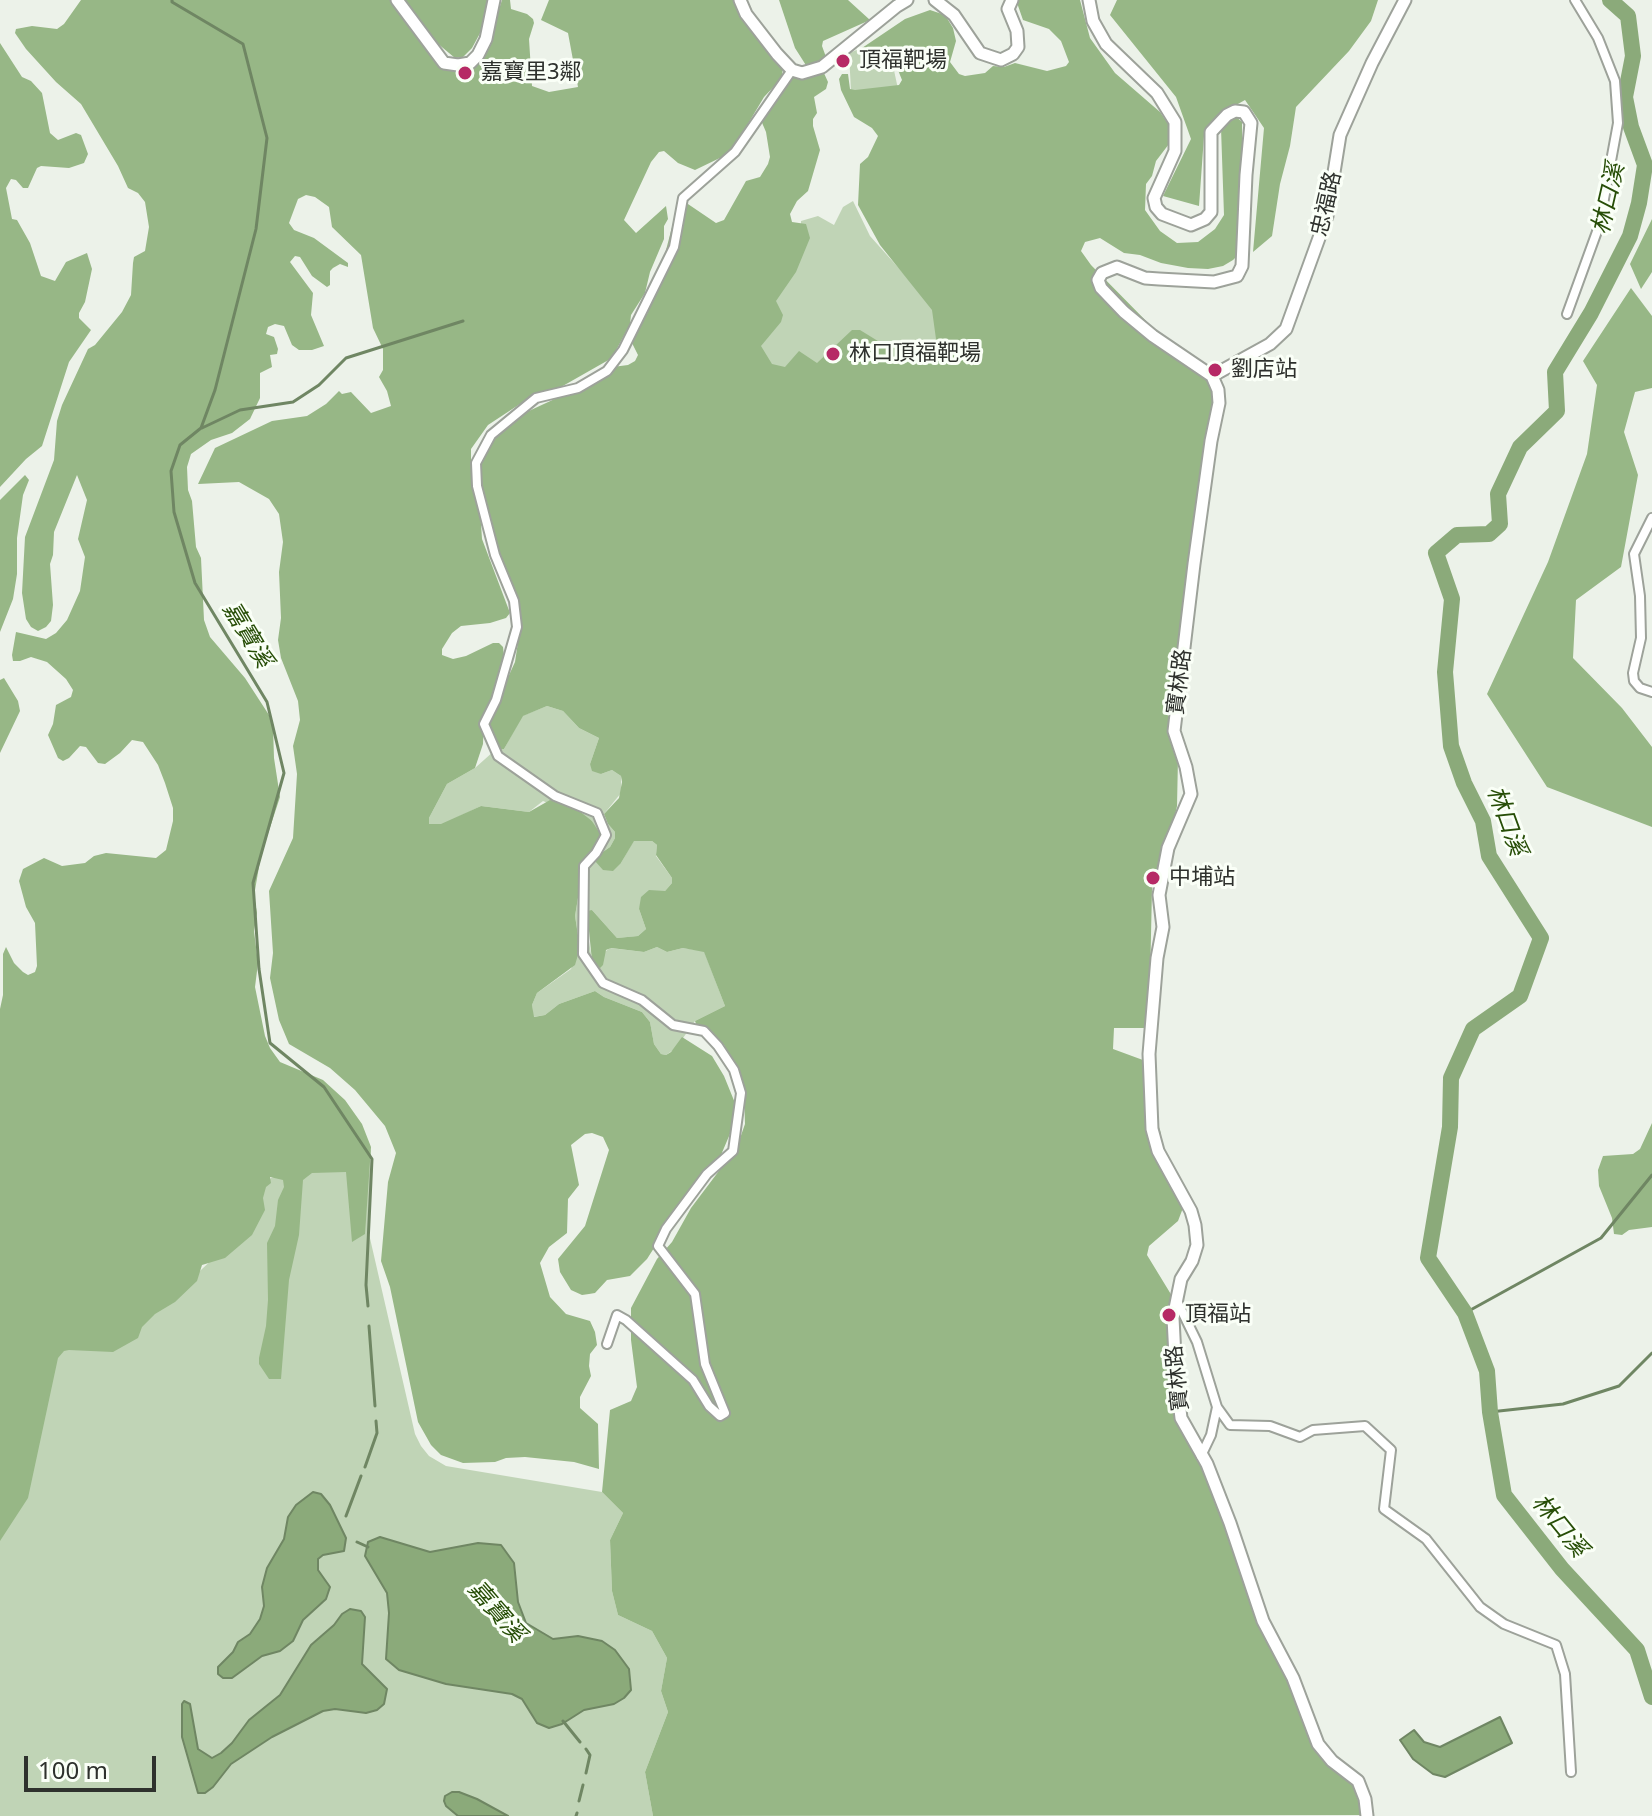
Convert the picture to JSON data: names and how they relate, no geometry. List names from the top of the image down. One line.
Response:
{"streets":{"main road":["忠福路","寶林路"]},"crossings":[["忠福路","寶林路"]],"water":["林口溪","嘉寶溪"],"places":["頂福靶場","嘉寶里3鄰","林口頂福靶場","劉店站","中埔站","頂福站"],"scale_bar":"100 m"}
